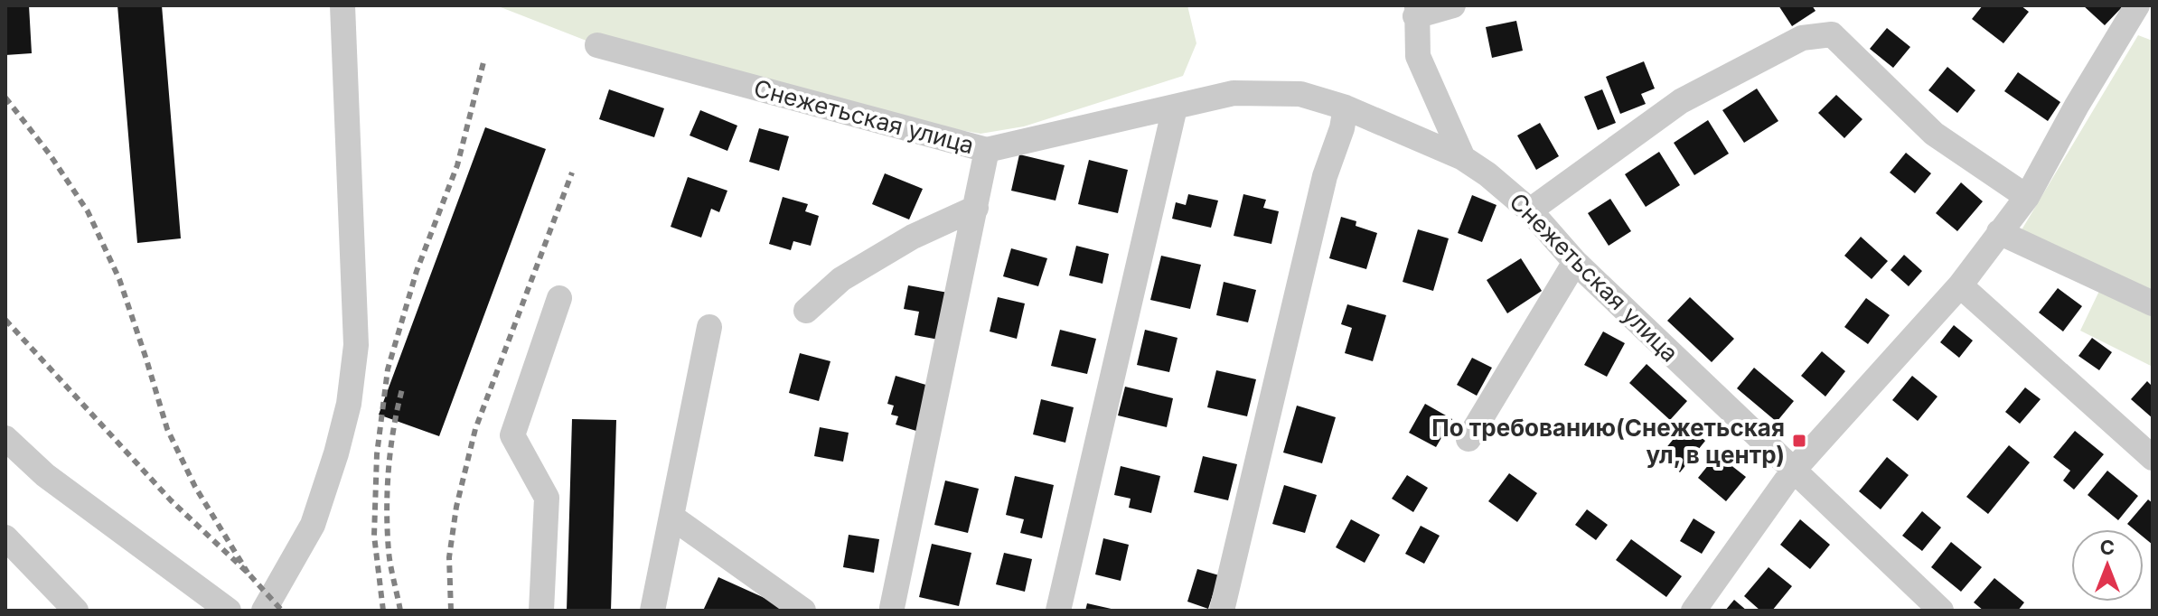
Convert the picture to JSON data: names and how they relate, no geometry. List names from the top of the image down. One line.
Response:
{"streets":{"street":["Снежетьская улица"]},"places":{"transit":["По требованию(Снежетьская ул, в центр)"]},"north":"top"}
